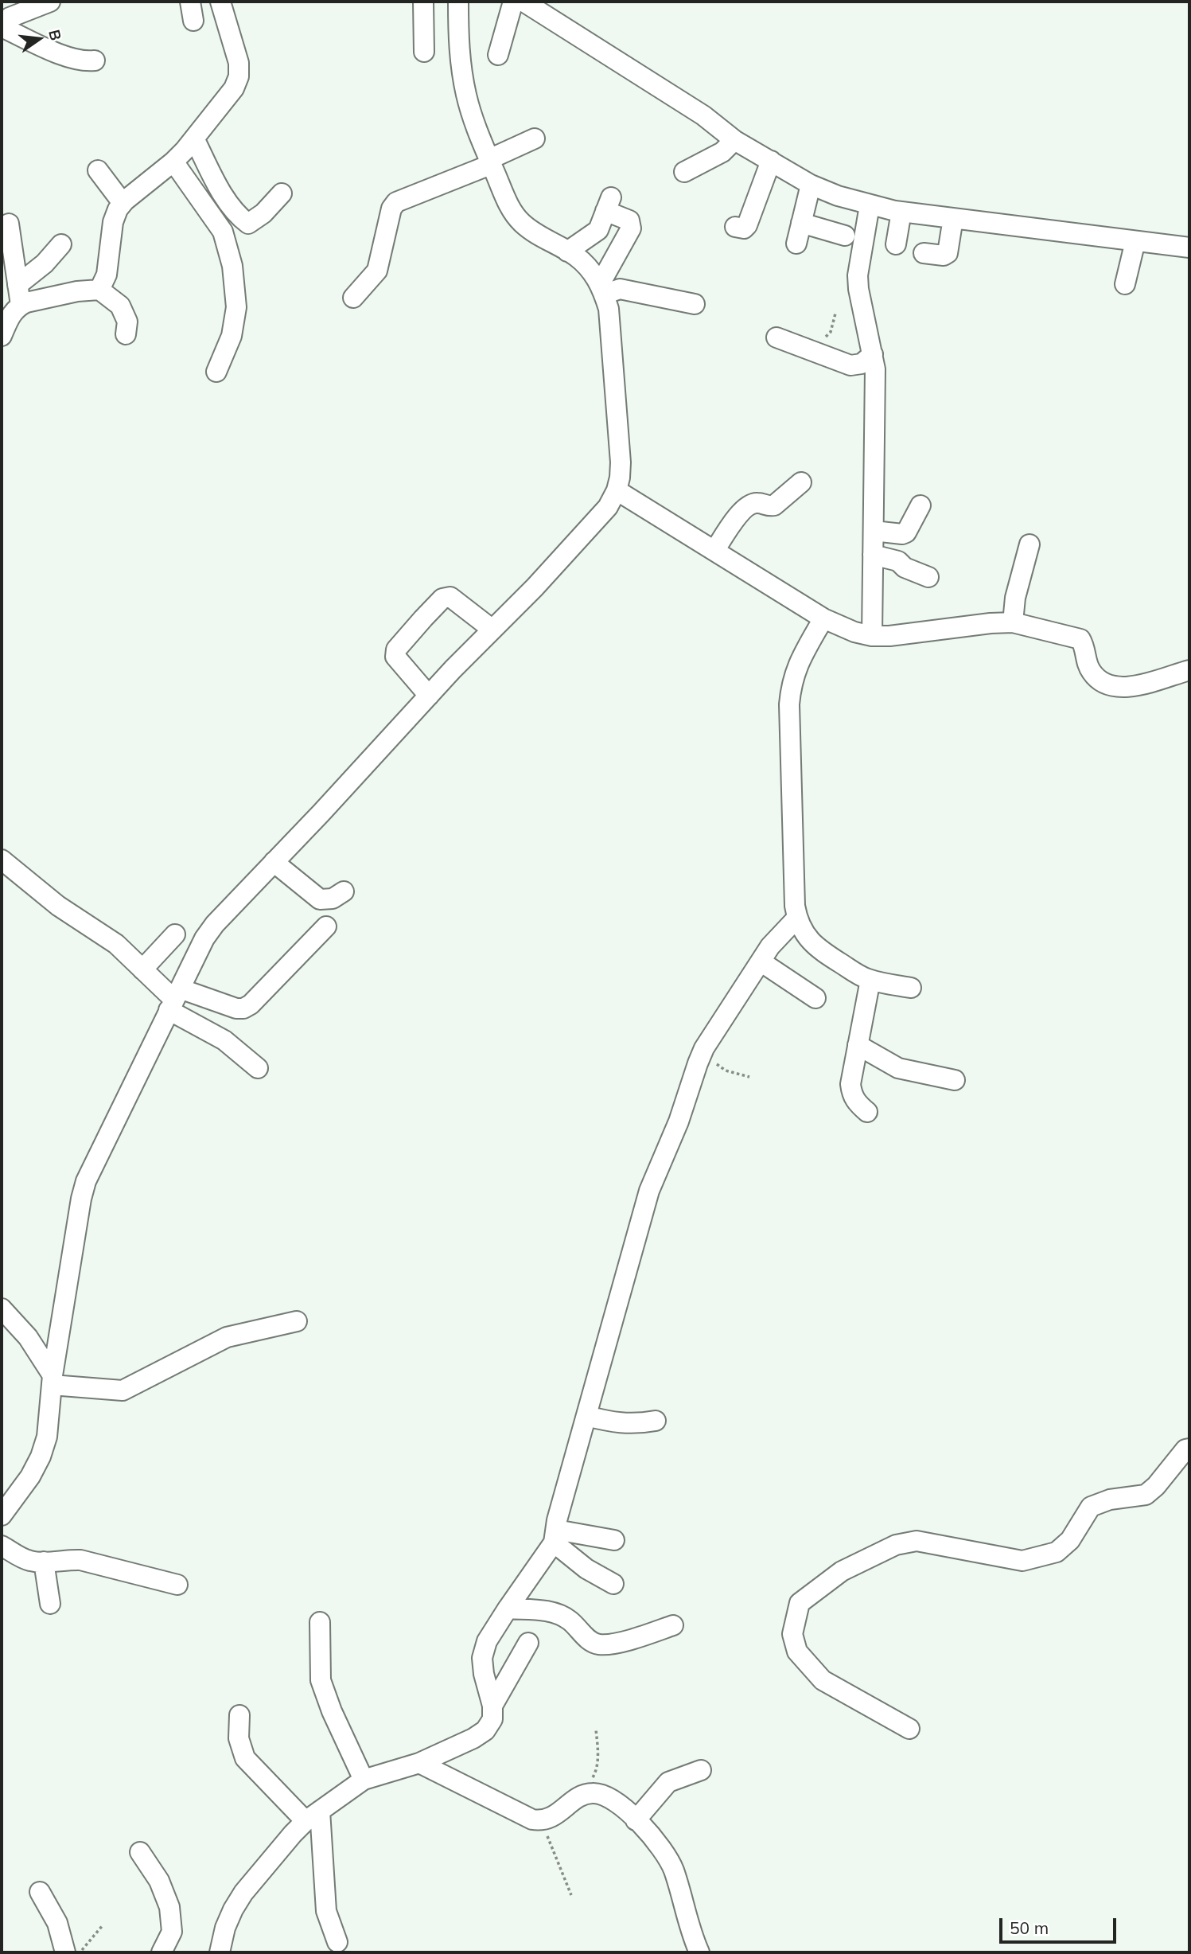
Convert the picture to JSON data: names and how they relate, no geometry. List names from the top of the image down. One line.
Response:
{"scale_bar":"50 m","north":"right"}
